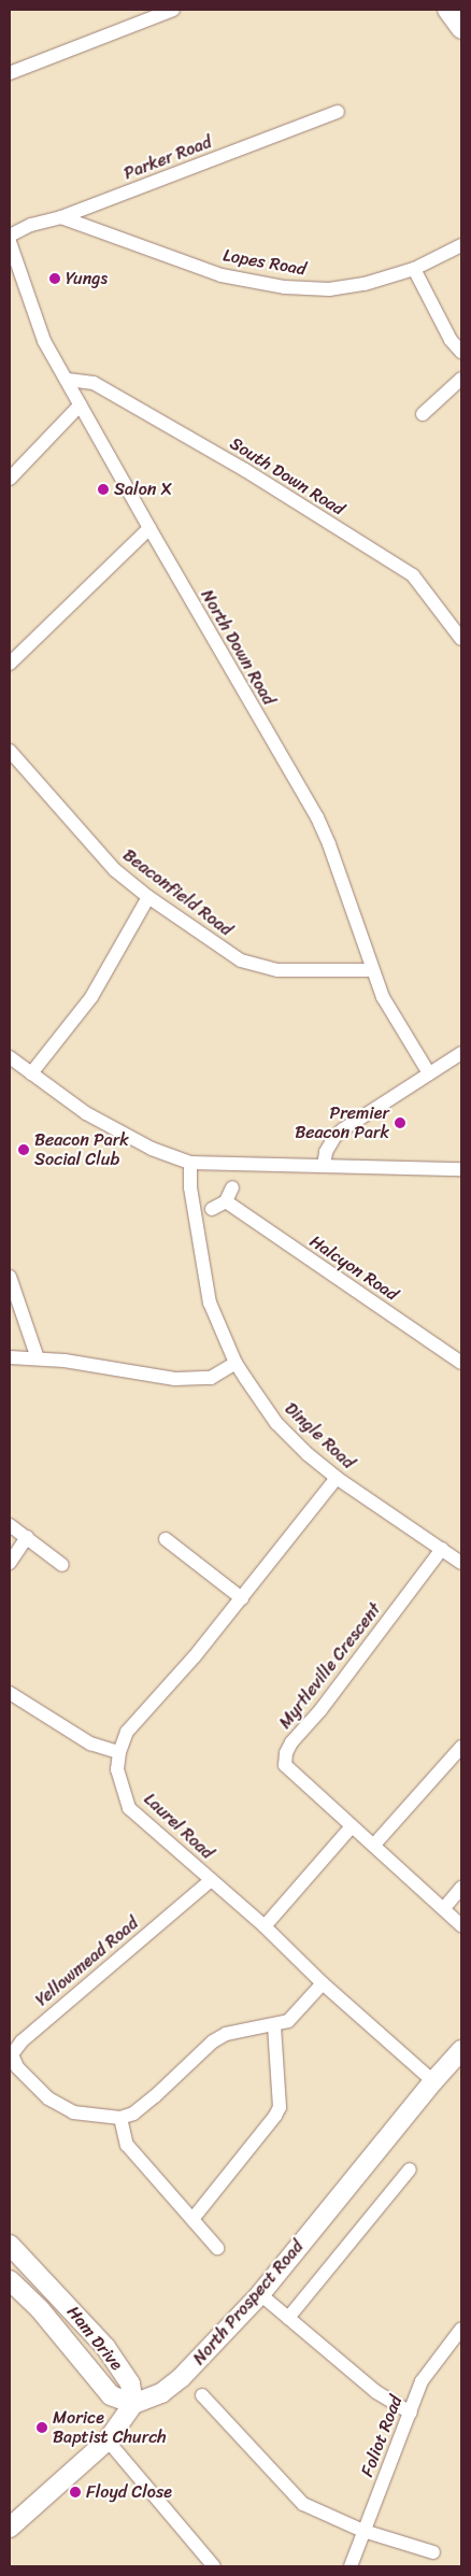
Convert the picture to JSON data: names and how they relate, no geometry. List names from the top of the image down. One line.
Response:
{"streets":{"street":["Parker Road","Lopes Road","South Down Road","North Down Road","Beaconfield Road","Halcyon Road","Dingle Road","Myrtleville Crescent","Laurel Road","Yellowmead Road","North Prospect Road","Ham Drive","Foliot Road"]},"crossings":[["Parker Road","Lopes Road"],["South Down Road","North Down Road"],["North Down Road","Beaconfield Road"],["Dingle Road","Myrtleville Crescent"],["Dingle Road","Laurel Road"],["Laurel Road","Yellowmead Road"],["Laurel Road","North Prospect Road"],["North Prospect Road","Ham Drive"]],"places":["Yungs","Salon X","Premier Beacon Park","Beacon Park Social Club","Morice Baptist Church","Floyd Close"]}
